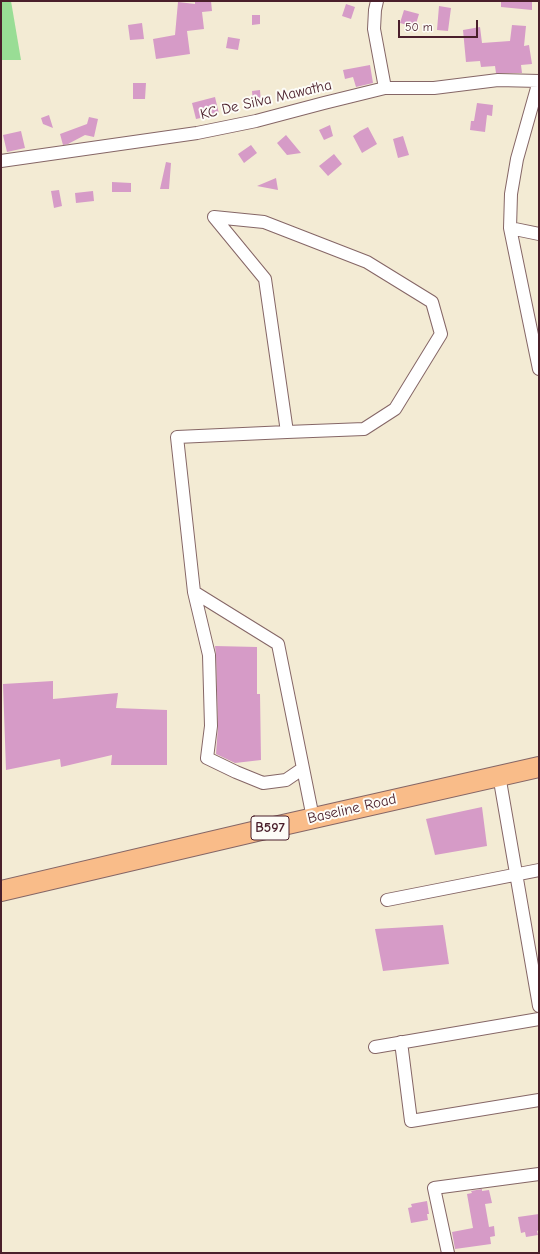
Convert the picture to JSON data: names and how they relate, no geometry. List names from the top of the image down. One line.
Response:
{"streets":{"main road":["Baseline Road","B597"],"street":["KC De Silva Mawatha"]},"scale_bar":"50 m"}
